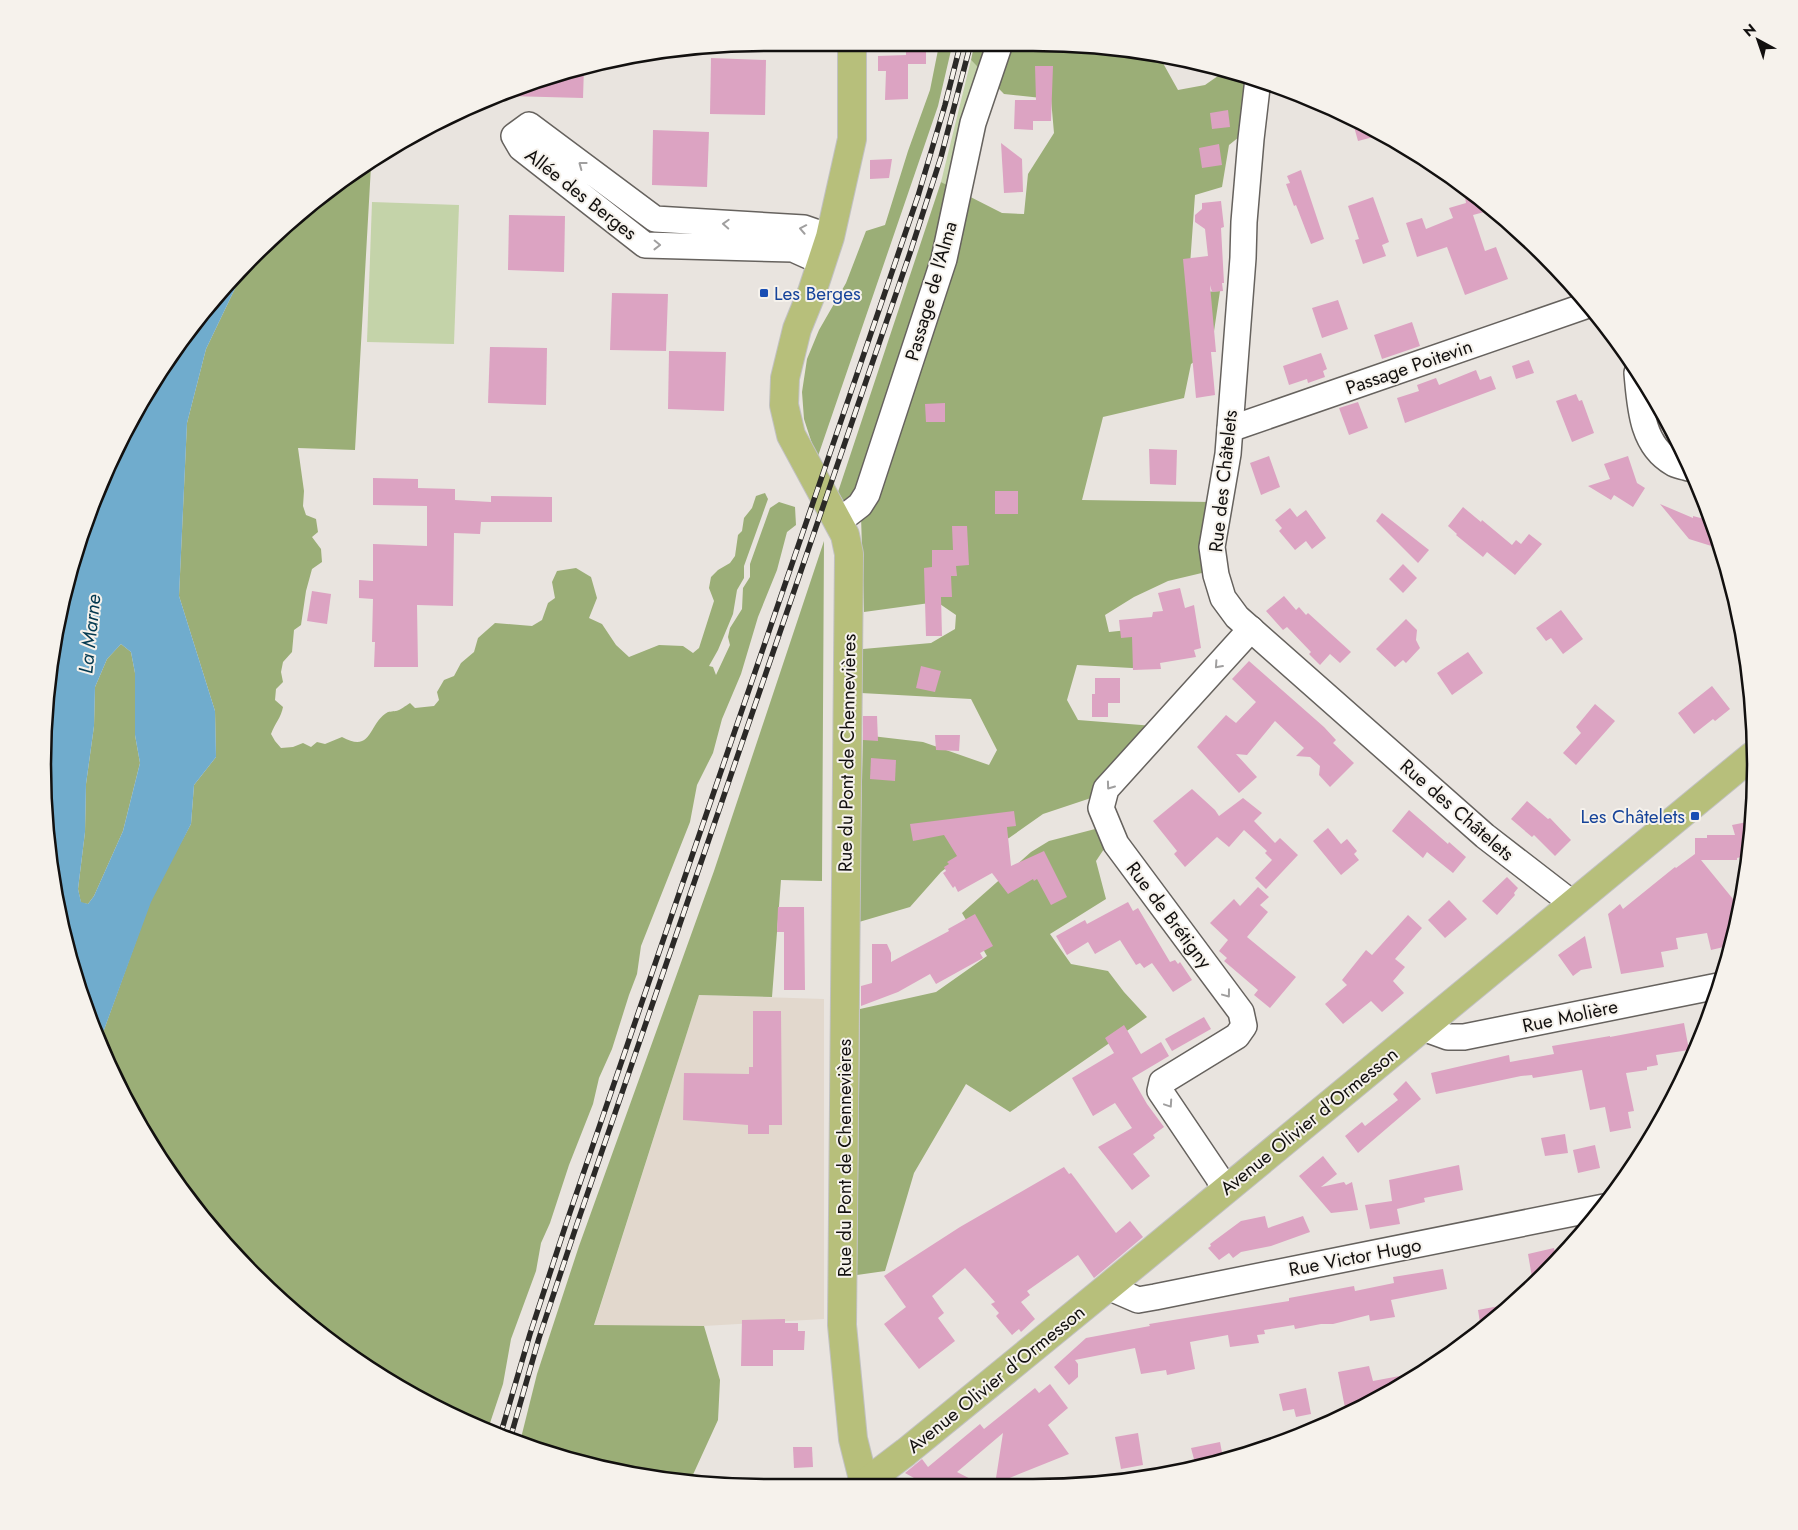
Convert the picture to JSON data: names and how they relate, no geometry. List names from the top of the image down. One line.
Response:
{"streets":{"main road":["Rue du Pont de Chennevières","Avenue Olivier d'Ormesson"],"street":["Allée des Berges","Passage de l'Alma","Passage Poitevin","Rue des Châtelets","Rue de Brétigny","Rue Molière","Rue Victor Hugo"]},"crossings":[["Allée des Berges","Rue du Pont de Chennevières"],["Passage de l'Alma","Rue du Pont de Chennevières"],["Passage Poitevin","Rue des Châtelets"],["Rue des Châtelets","Rue de Brétigny"],["Rue des Châtelets","Avenue Olivier d'Ormesson"],["Rue de Brétigny","Avenue Olivier d'Ormesson"],["Rue Molière","Avenue Olivier d'Ormesson"],["Avenue Olivier d'Ormesson","Rue Victor Hugo"]],"water":["La Marne"],"places":{"transit":["Les Berges","Les Châtelets"]},"north":"top left"}
